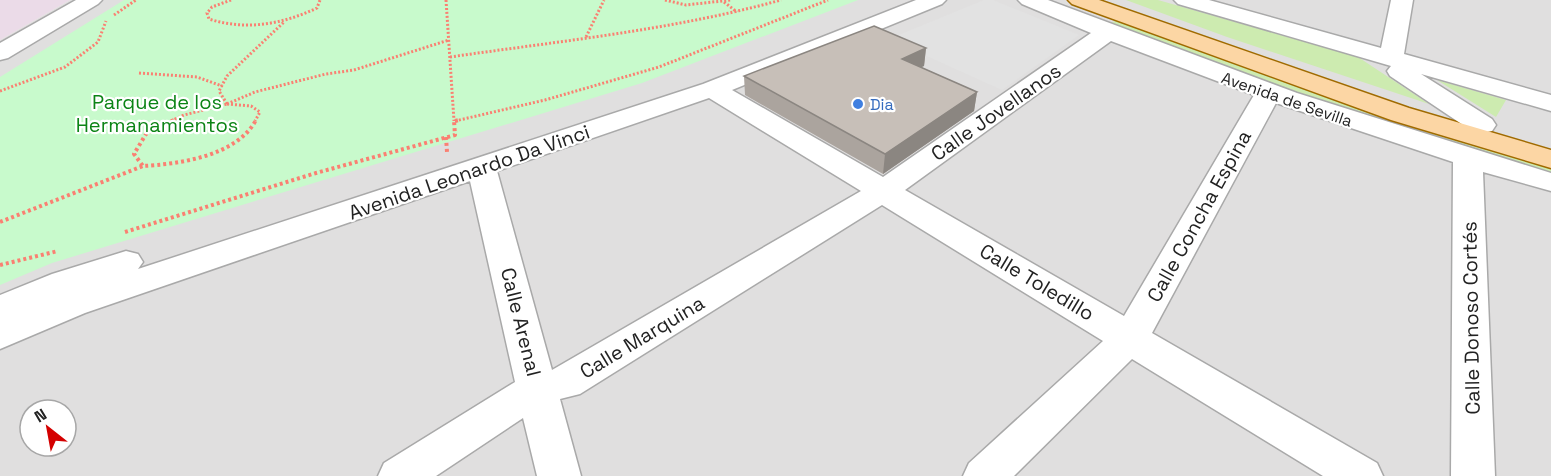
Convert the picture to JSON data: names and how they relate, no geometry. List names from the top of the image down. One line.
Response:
{"streets":{"main road":["Avenida de Sevilla"],"street":["Calle Jovellanos","Avenida Leonardo Da Vinci","Calle Concha Espina","Calle Toledillo","Calle Donoso Cortés","Calle Arenal","Calle Marquina"]},"crossings":[["Avenida de Sevilla","Calle Jovellanos"],["Avenida de Sevilla","Calle Concha Espina"],["Avenida de Sevilla","Calle Donoso Cortés"],["Calle Jovellanos","Calle Toledillo"],["Calle Jovellanos","Calle Marquina"],["Avenida Leonardo Da Vinci","Calle Toledillo"],["Avenida Leonardo Da Vinci","Calle Arenal"],["Calle Concha Espina","Calle Toledillo"],["Calle Toledillo","Calle Marquina"],["Calle Arenal","Calle Marquina"]],"parks":["Parque de los Hermanamientos"],"places":["Dia"],"north":"top left"}
